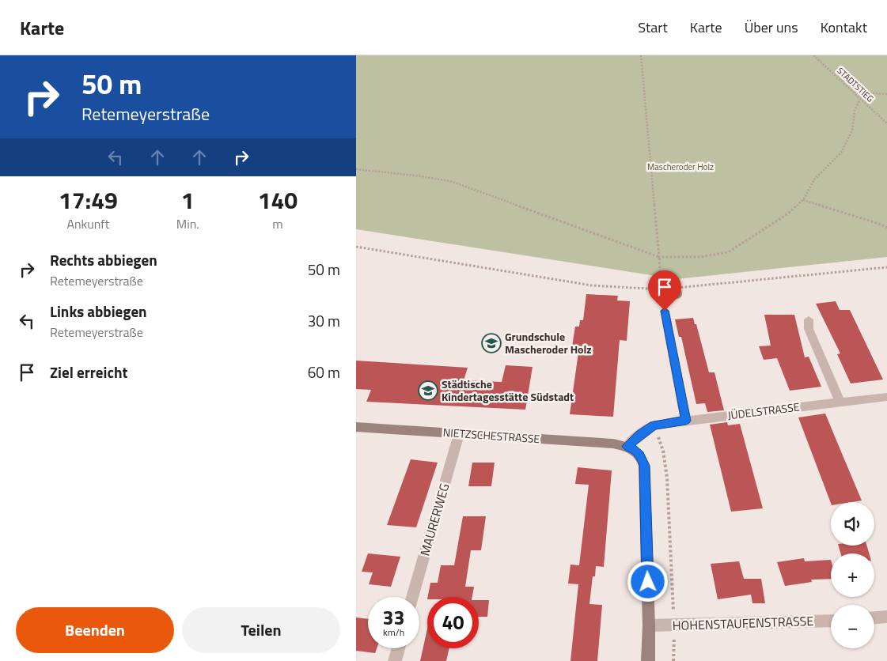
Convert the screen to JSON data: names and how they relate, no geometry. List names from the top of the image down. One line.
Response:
{"streets":{"street":["JÜDELSTRASSE","NIETZSCHESTRASSE","MAURERWEG","HOHENSTAUFENSTRASSE"],"path":["STADTSTIEG"]},"crossings":[["NIETZSCHESTRASSE","MAURERWEG"]],"parks":["Mascheroder Holz"],"places":{"school or university":["Grundschule Mascheroder Holz","Städtische Kindertagesstätte Südstadt"]},"page":{"header":"Karte","nav":["Start","Karte","Über uns","Kontakt"],"turn":["50 m","Retemeyerstraße"],"eta":["17:49","Ankunft","1","Min.","140","m"],"list":[{"name":"Rechts abbiegen","note":"Retemeyerstraße","value":"50 m"},{"name":"Links abbiegen","note":"Retemeyerstraße","value":"30 m"},{"name":"Ziel erreicht","value":"60 m"}],"map_buttons":["+","−"],"speed":"33 km/h","limit":"40","buttons":["Beenden","Teilen"]}}
